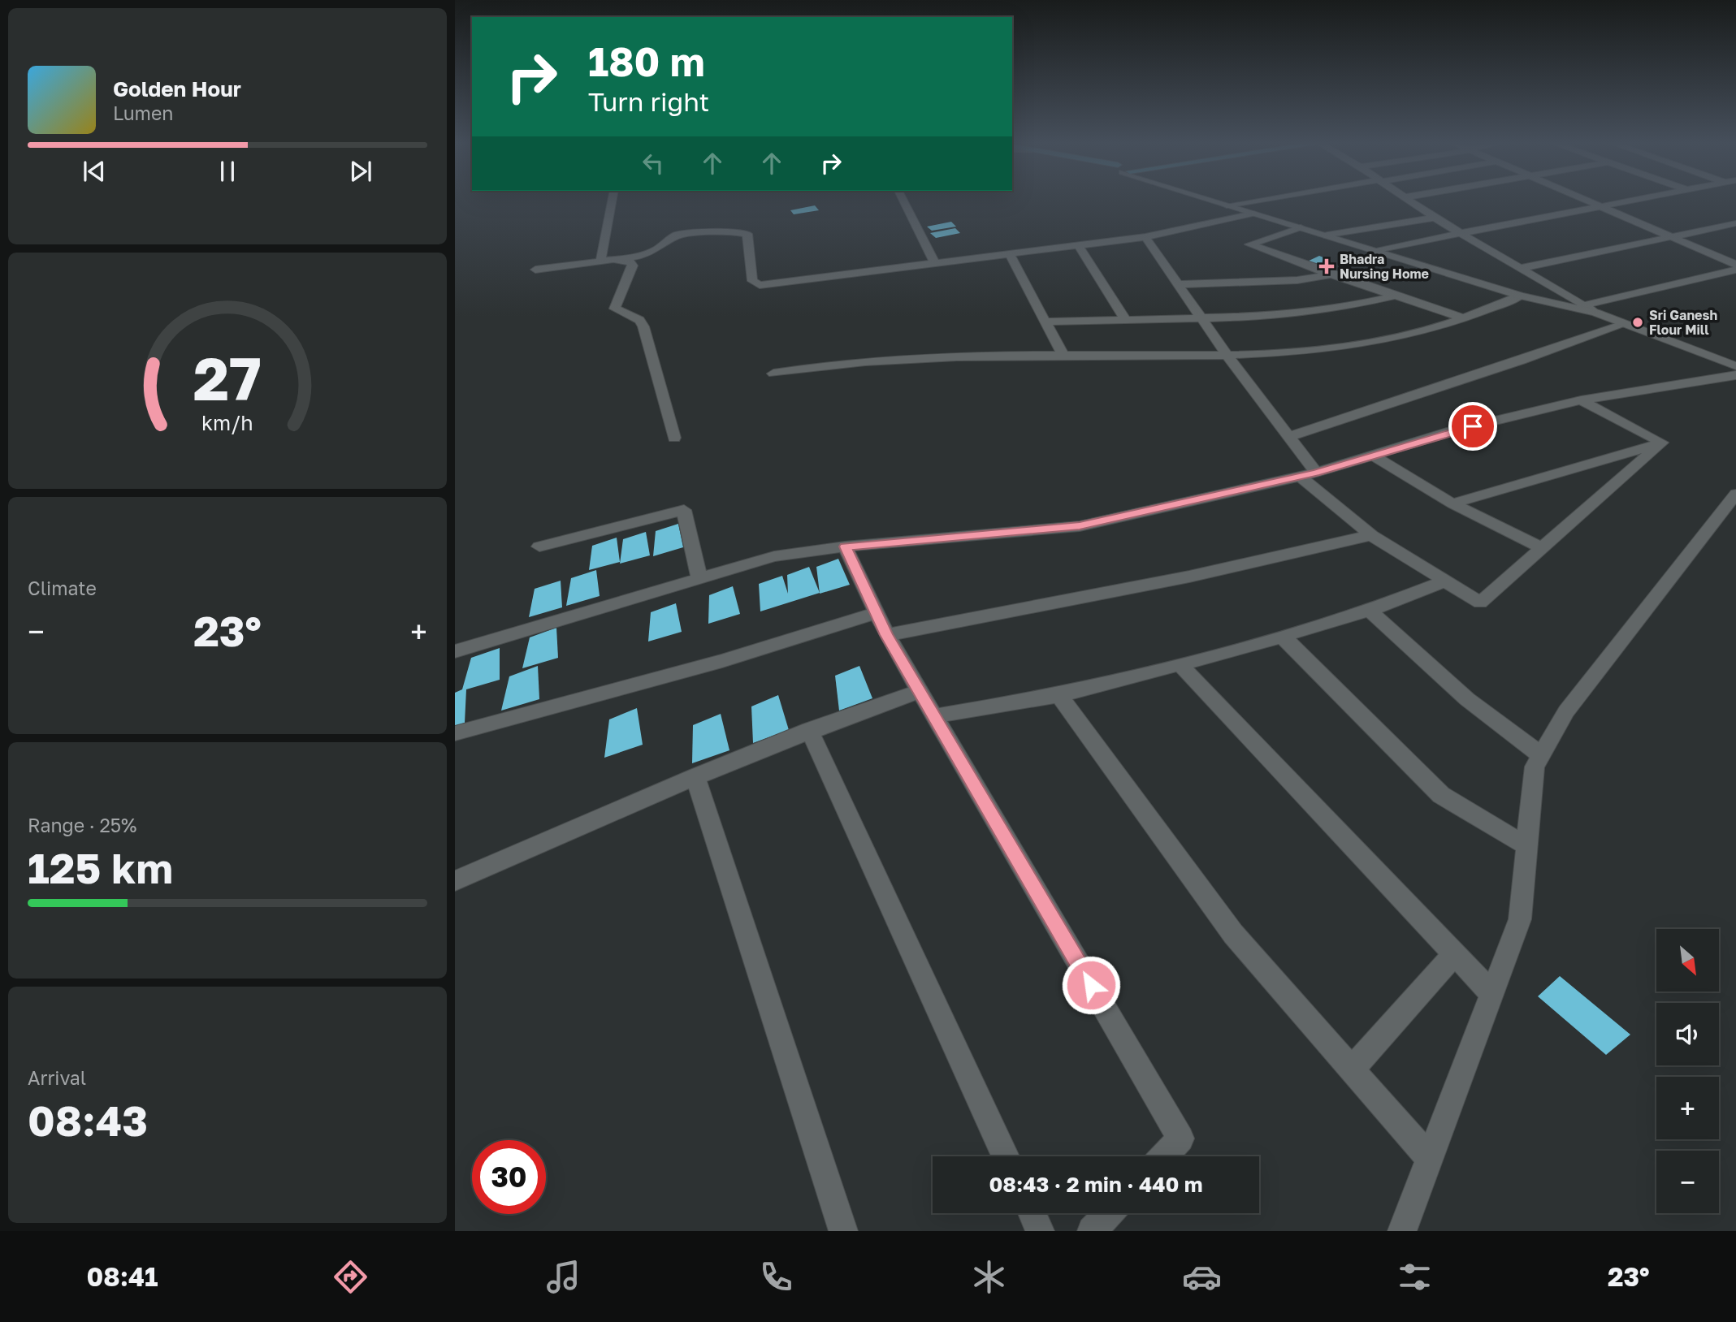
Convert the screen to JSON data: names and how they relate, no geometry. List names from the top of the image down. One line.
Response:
{"places":{"health":["Bhadra Nursing Home"],"other":["Sri Ganesh Flour Mill"]},"north":"bottom right","page":{"turn":["180 m","Turn right"],"song":["Golden Hour","Lumen"],"tile":["Climate",["Range · 25%","125 km"],["Arrival","08:43"]],"heat":["−","23°","+"],"map_buttons":["+","−"],"limit":"30","trip":"08:43 · 2 min · 440 m","tabs":["08:41","23°"],"gauge":["27","km/h"]}}
